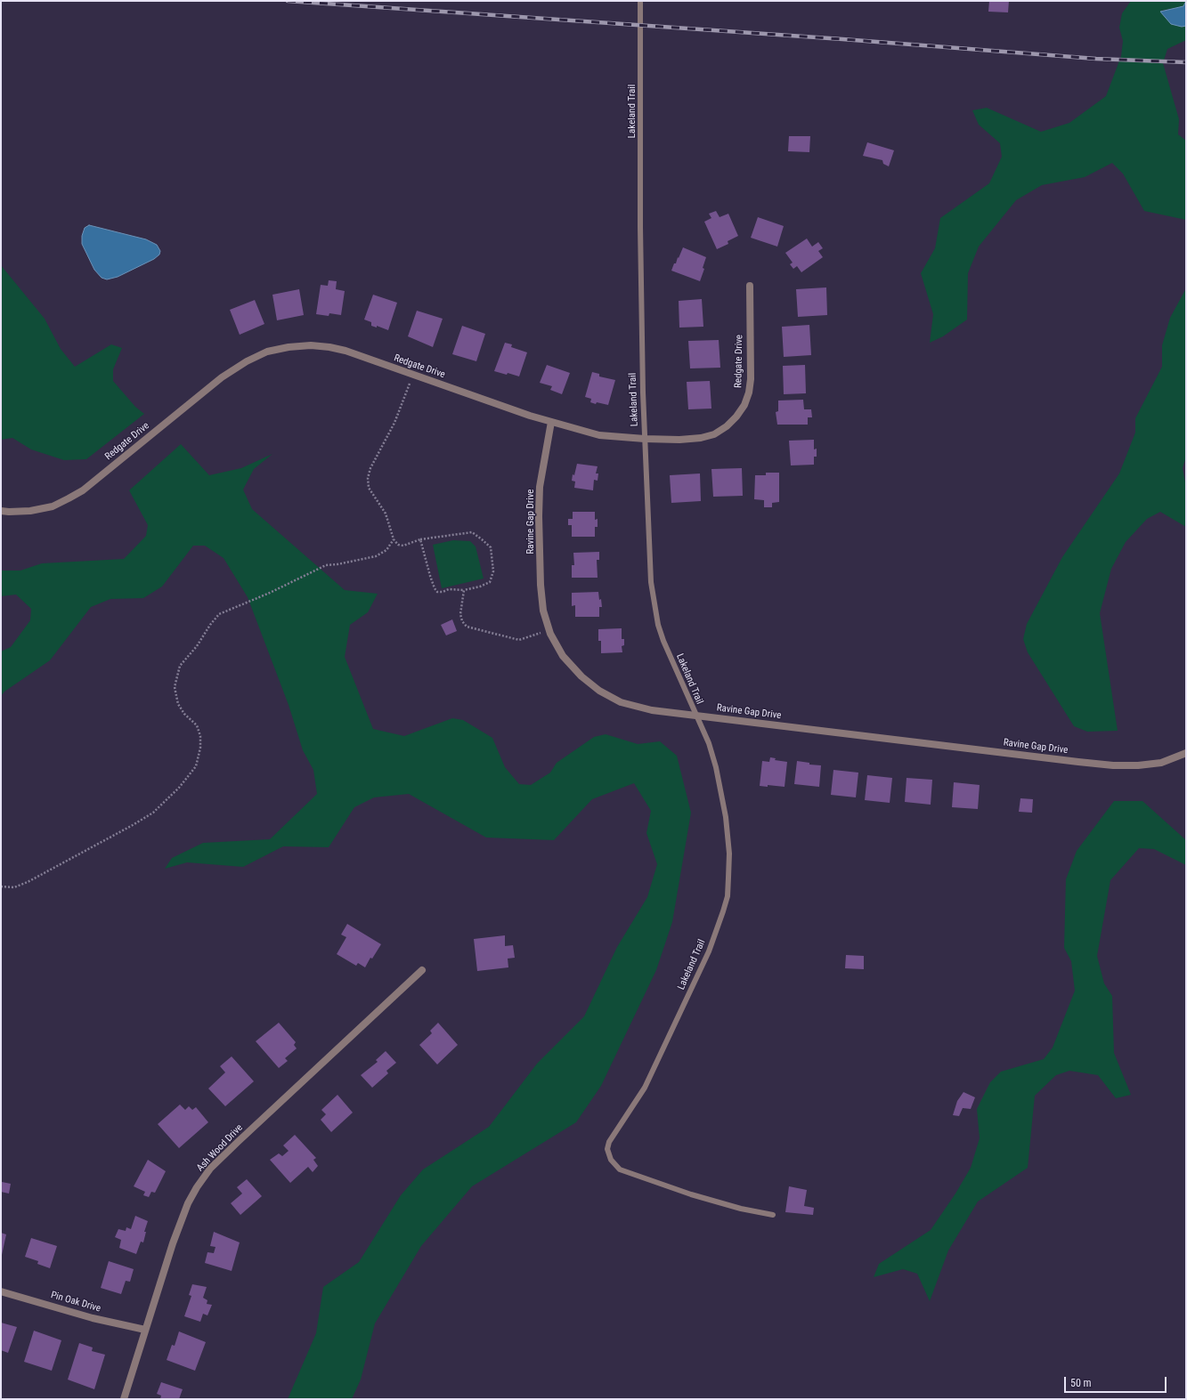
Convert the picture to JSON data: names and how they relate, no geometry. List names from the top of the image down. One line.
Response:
{"streets":{"street":["Redgate Drive","Ravine Gap Drive","Ash Wood Drive","Pin Oak Drive"],"lane":["Lakeland Trail"]},"crossings":[["Lakeland Trail","Redgate Drive"],["Lakeland Trail","Ravine Gap Drive"],["Redgate Drive","Ravine Gap Drive"],["Ash Wood Drive","Pin Oak Drive"]],"scale_bar":"50 m"}
